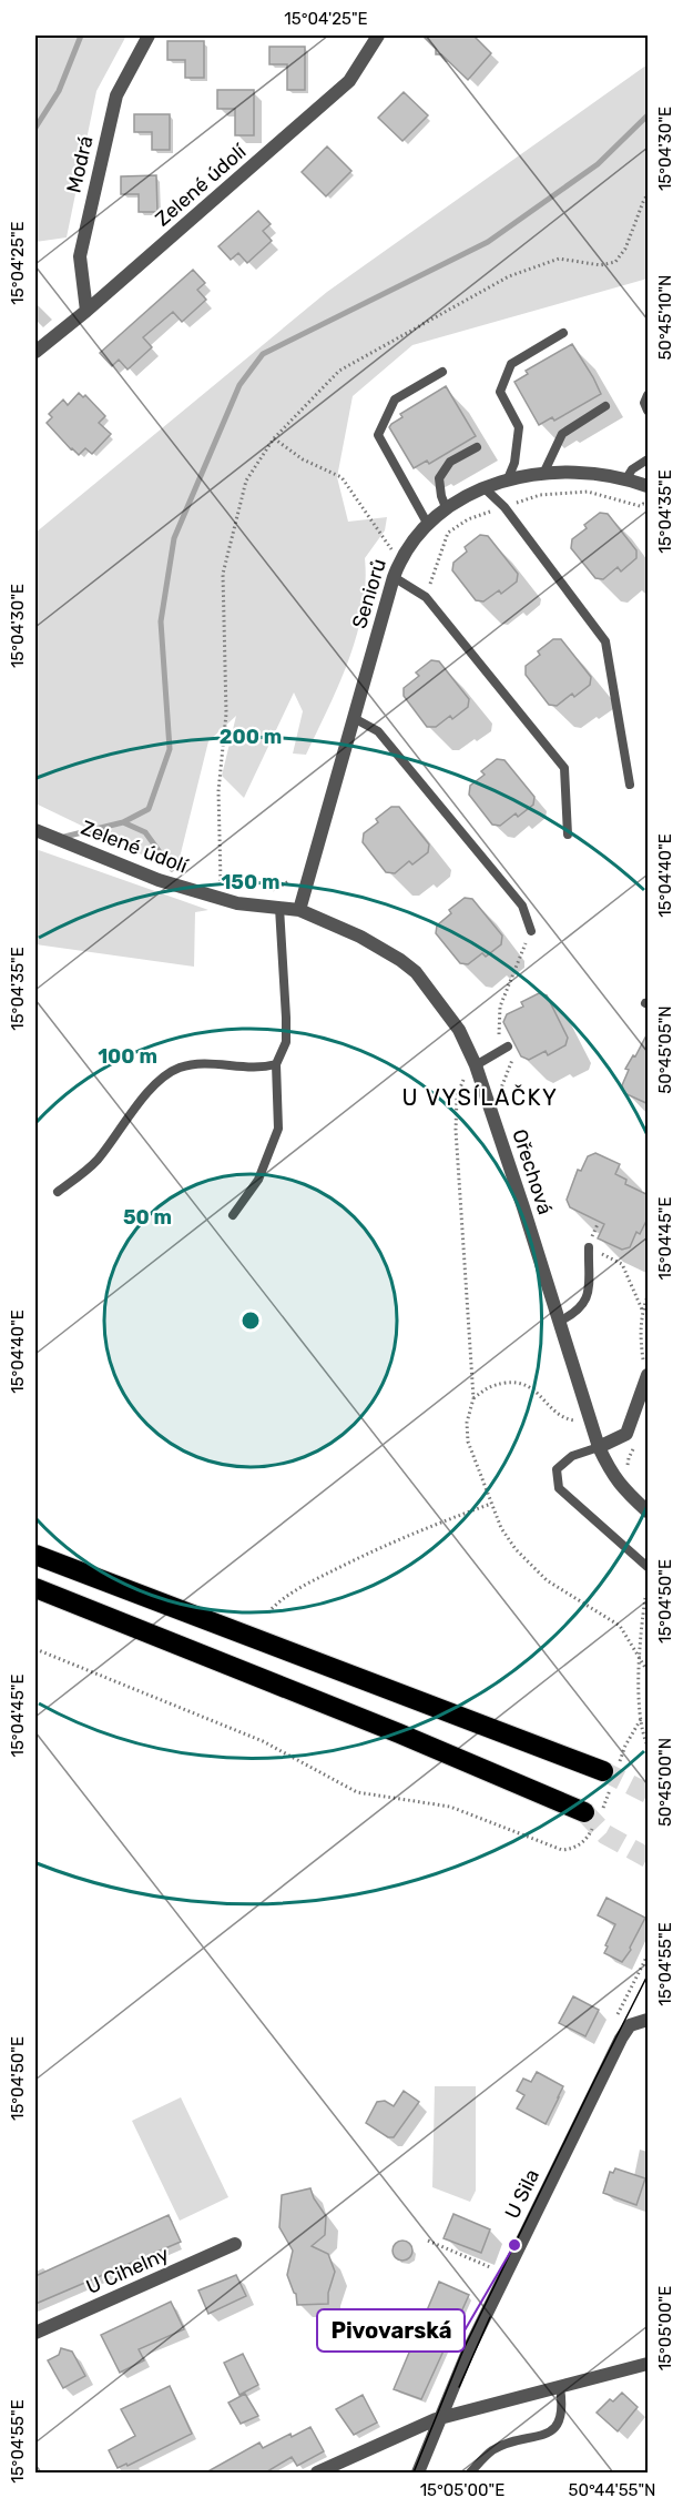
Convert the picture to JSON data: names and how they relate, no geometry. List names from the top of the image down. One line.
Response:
{"streets":{"street":["Modrá","Zelené údolí","Seniorů","Ořechová","U Sila","U Cihelny"]},"crossings":[["Modrá","Zelené údolí"],["Zelené údolí","Seniorů"],["Zelené údolí","Ořechová"],["Seniorů","Ořechová"]],"districts":["U VYSÍLAČKY"],"places":["Pivovarská"],"coordinates":["15°04'25\"E","15°04'30\"E","50°45'10\"N","15°04'35\"E","15°04'40\"E","50°45'05\"N","15°04'45\"E","15°04'50\"E","50°45'00\"N","15°04'55\"E","15°05'00\"E","50°44'55\"N"],"rings":["200 m","150 m","100 m","50 m"]}
